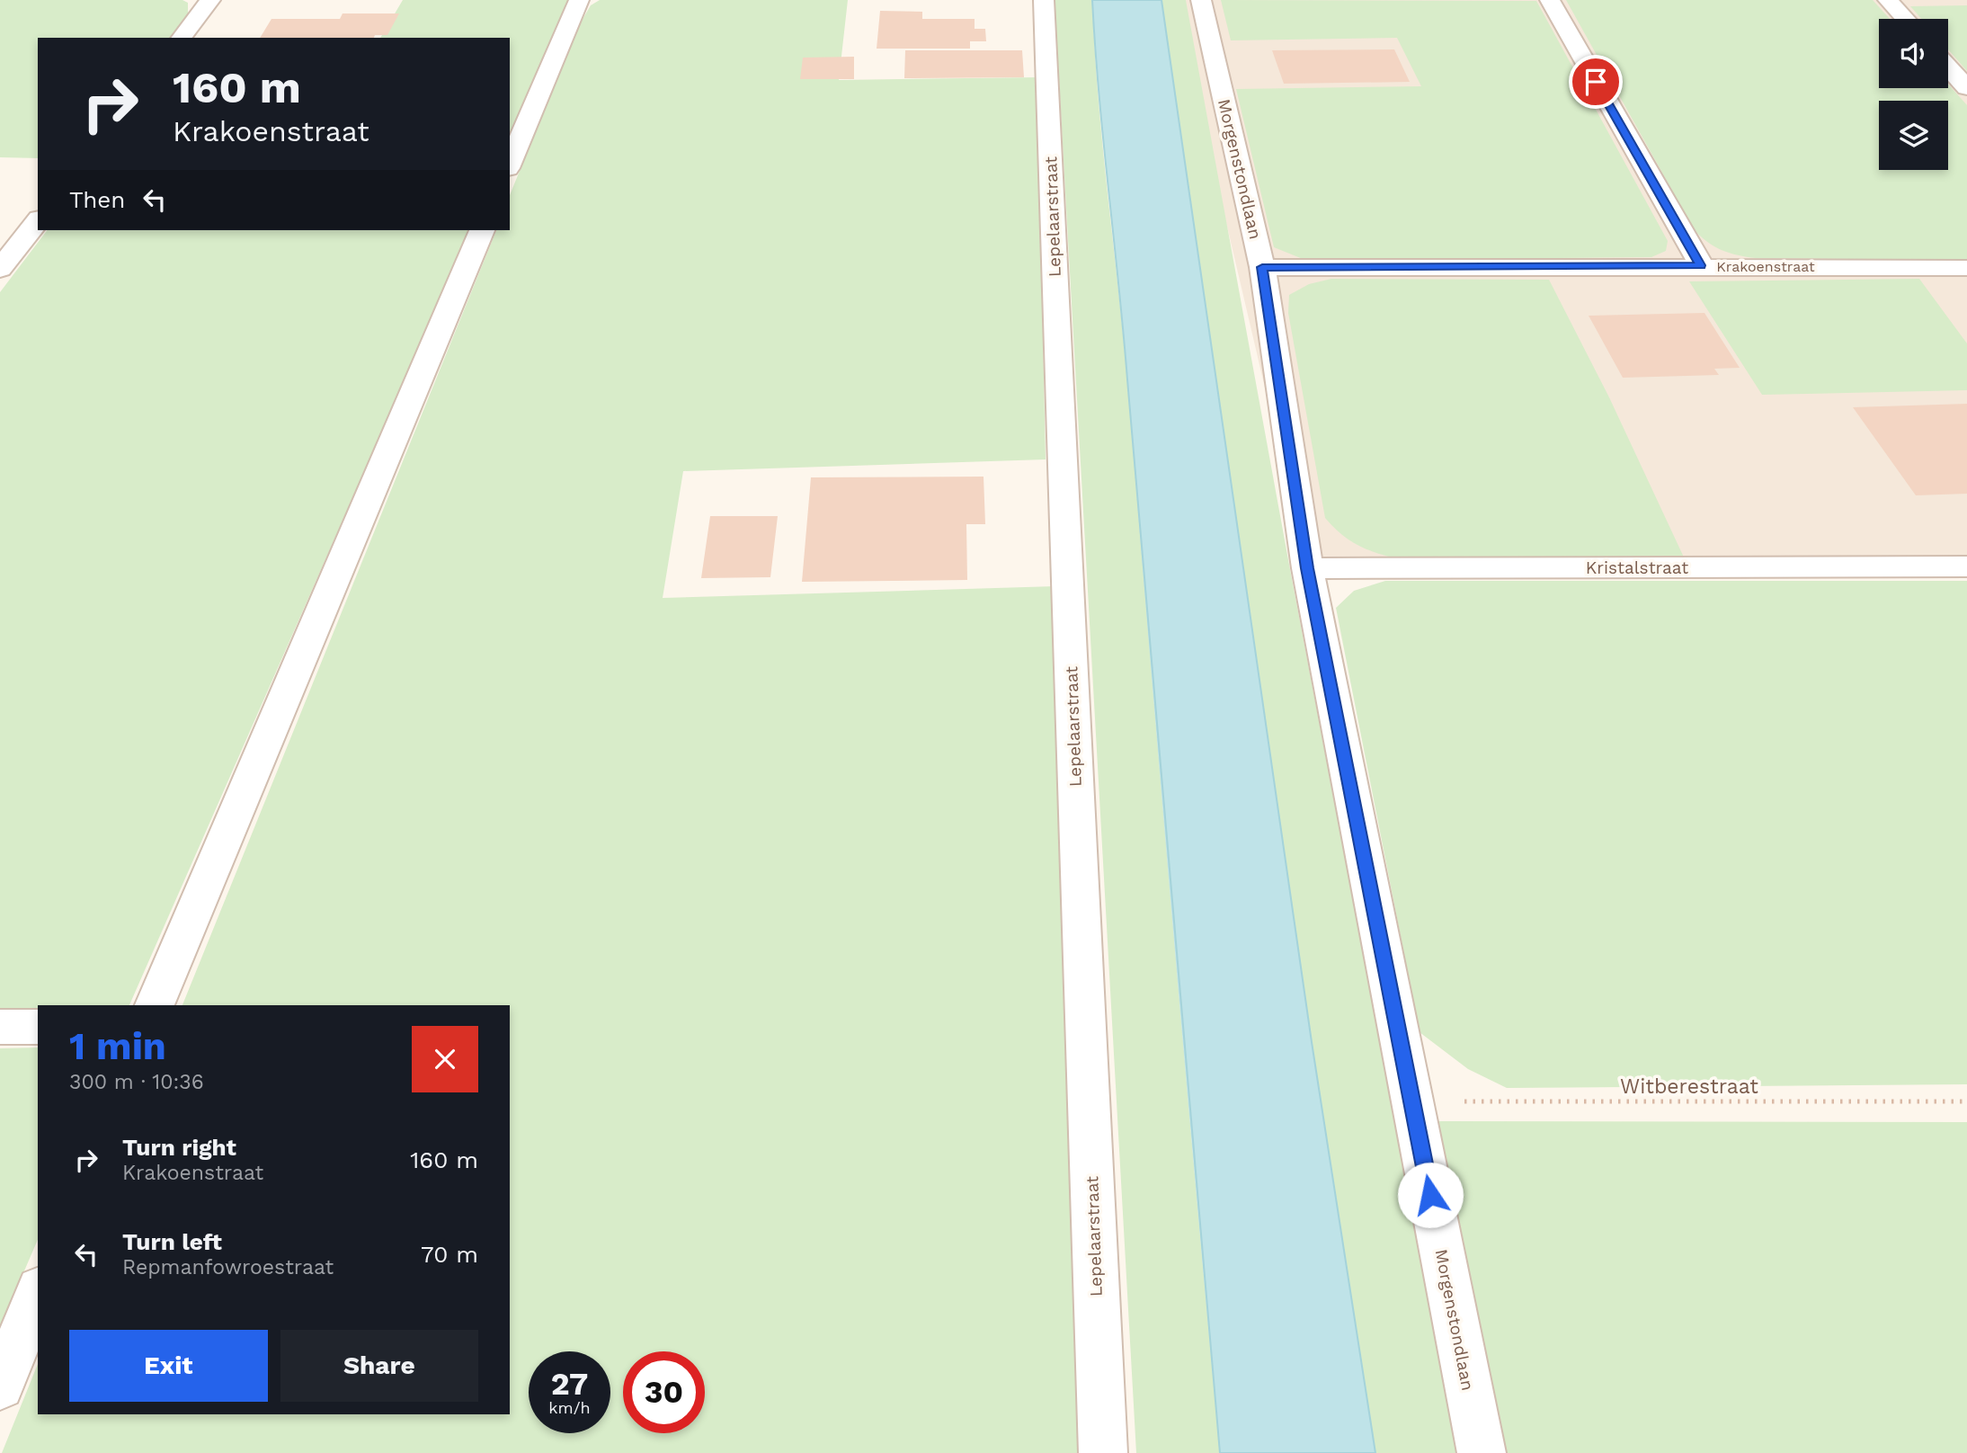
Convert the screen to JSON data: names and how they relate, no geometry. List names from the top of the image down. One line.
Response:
{"streets":{"street":["Morgenstondlaan","Lepelaarstraat","Krakoenstraat","Kristalstraat"],"path":["Witberestraat"]},"crossings":[["Morgenstondlaan","Krakoenstraat"],["Morgenstondlaan","Kristalstraat"],["Morgenstondlaan","Witberestraat"]],"page":{"turn":["160 m","Krakoenstraat"],"then":"Then","heading":["1 min","300 m · 10:36"],"list":[{"name":"Turn right","note":"Krakoenstraat","value":"160 m"},{"name":"Turn left","note":"Repmanfowroestraat","value":"70 m"}],"buttons":["Exit","Share"],"speed":"27 km/h","limit":"30"}}
